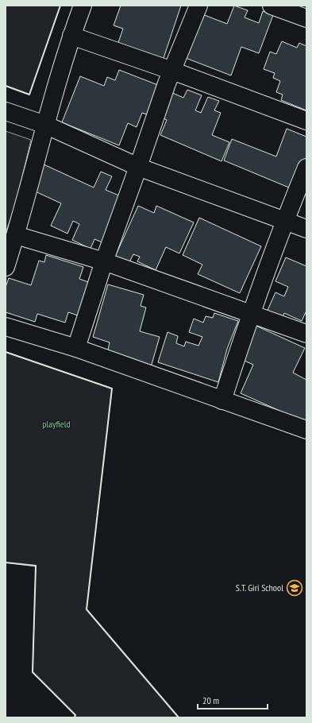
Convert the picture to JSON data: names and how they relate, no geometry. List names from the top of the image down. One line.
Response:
{"parks":["playfield"],"places":{"school or university":["S.T. Giri School"]},"scale_bar":"20 m"}
